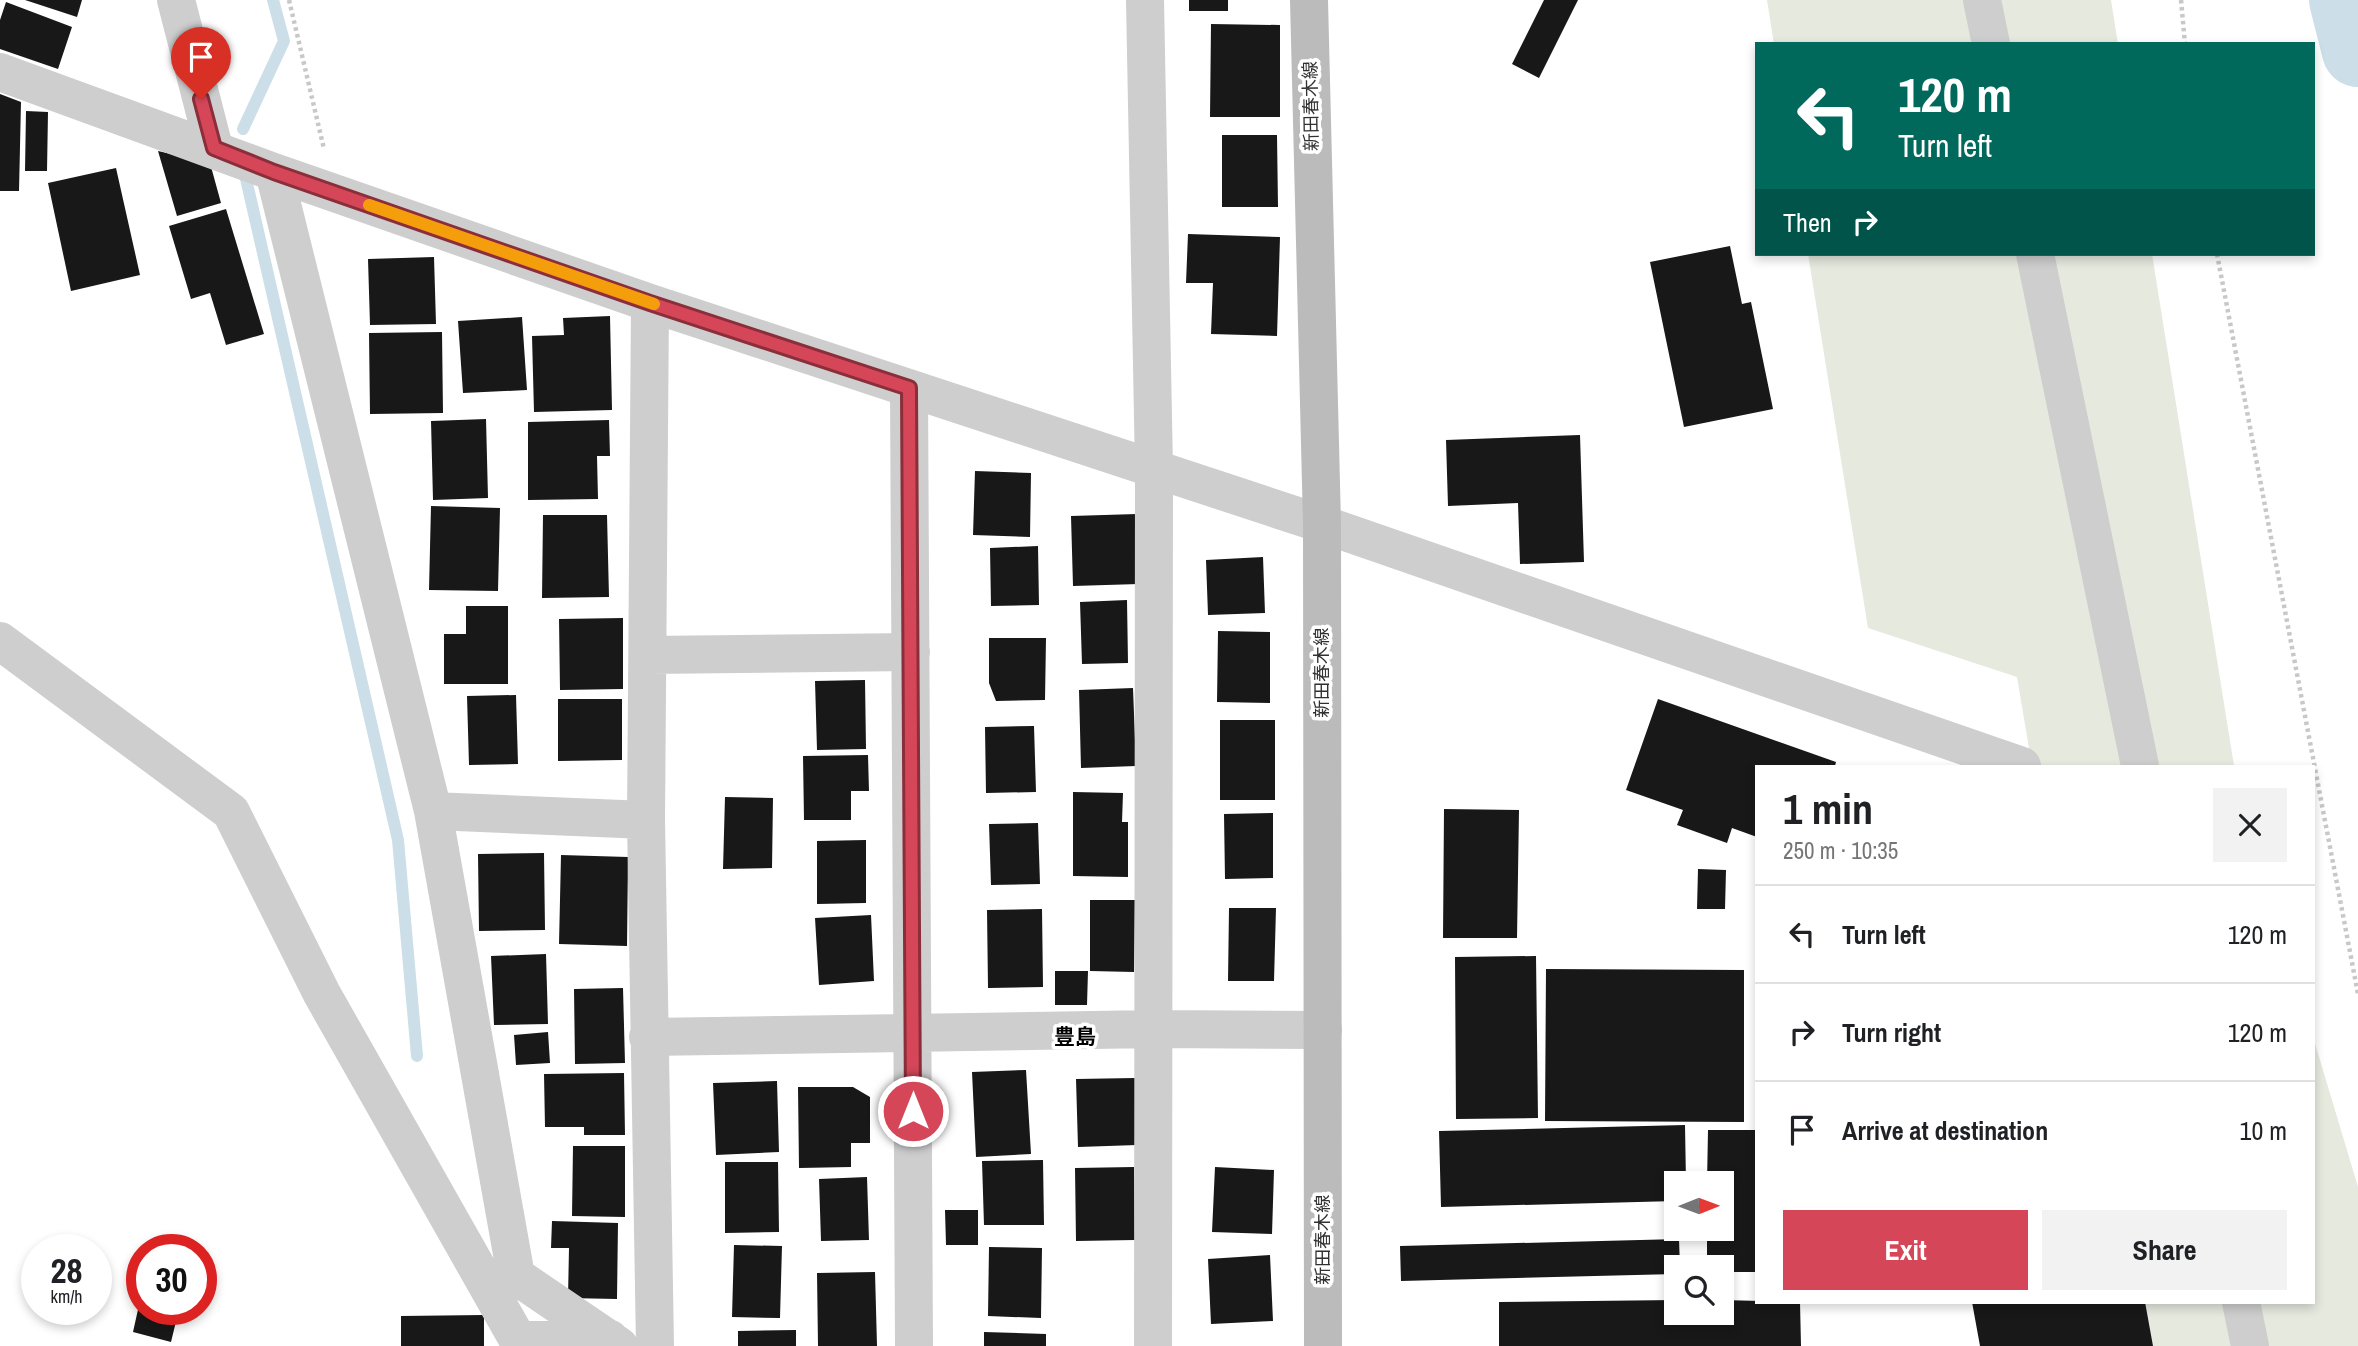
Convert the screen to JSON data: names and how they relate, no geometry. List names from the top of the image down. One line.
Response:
{"streets":{"main road":["新田春木線"]},"districts":["豊島"],"north":"right","page":{"turn":["120 m","Turn left"],"then":"Then","heading":["1 min","250 m · 10:35"],"list":[{"name":"Turn left","value":"120 m"},{"name":"Turn right","value":"120 m"},{"name":"Arrive at destination","value":"10 m"}],"buttons":["Exit","Share"],"speed":"28 km/h","limit":"30"}}
